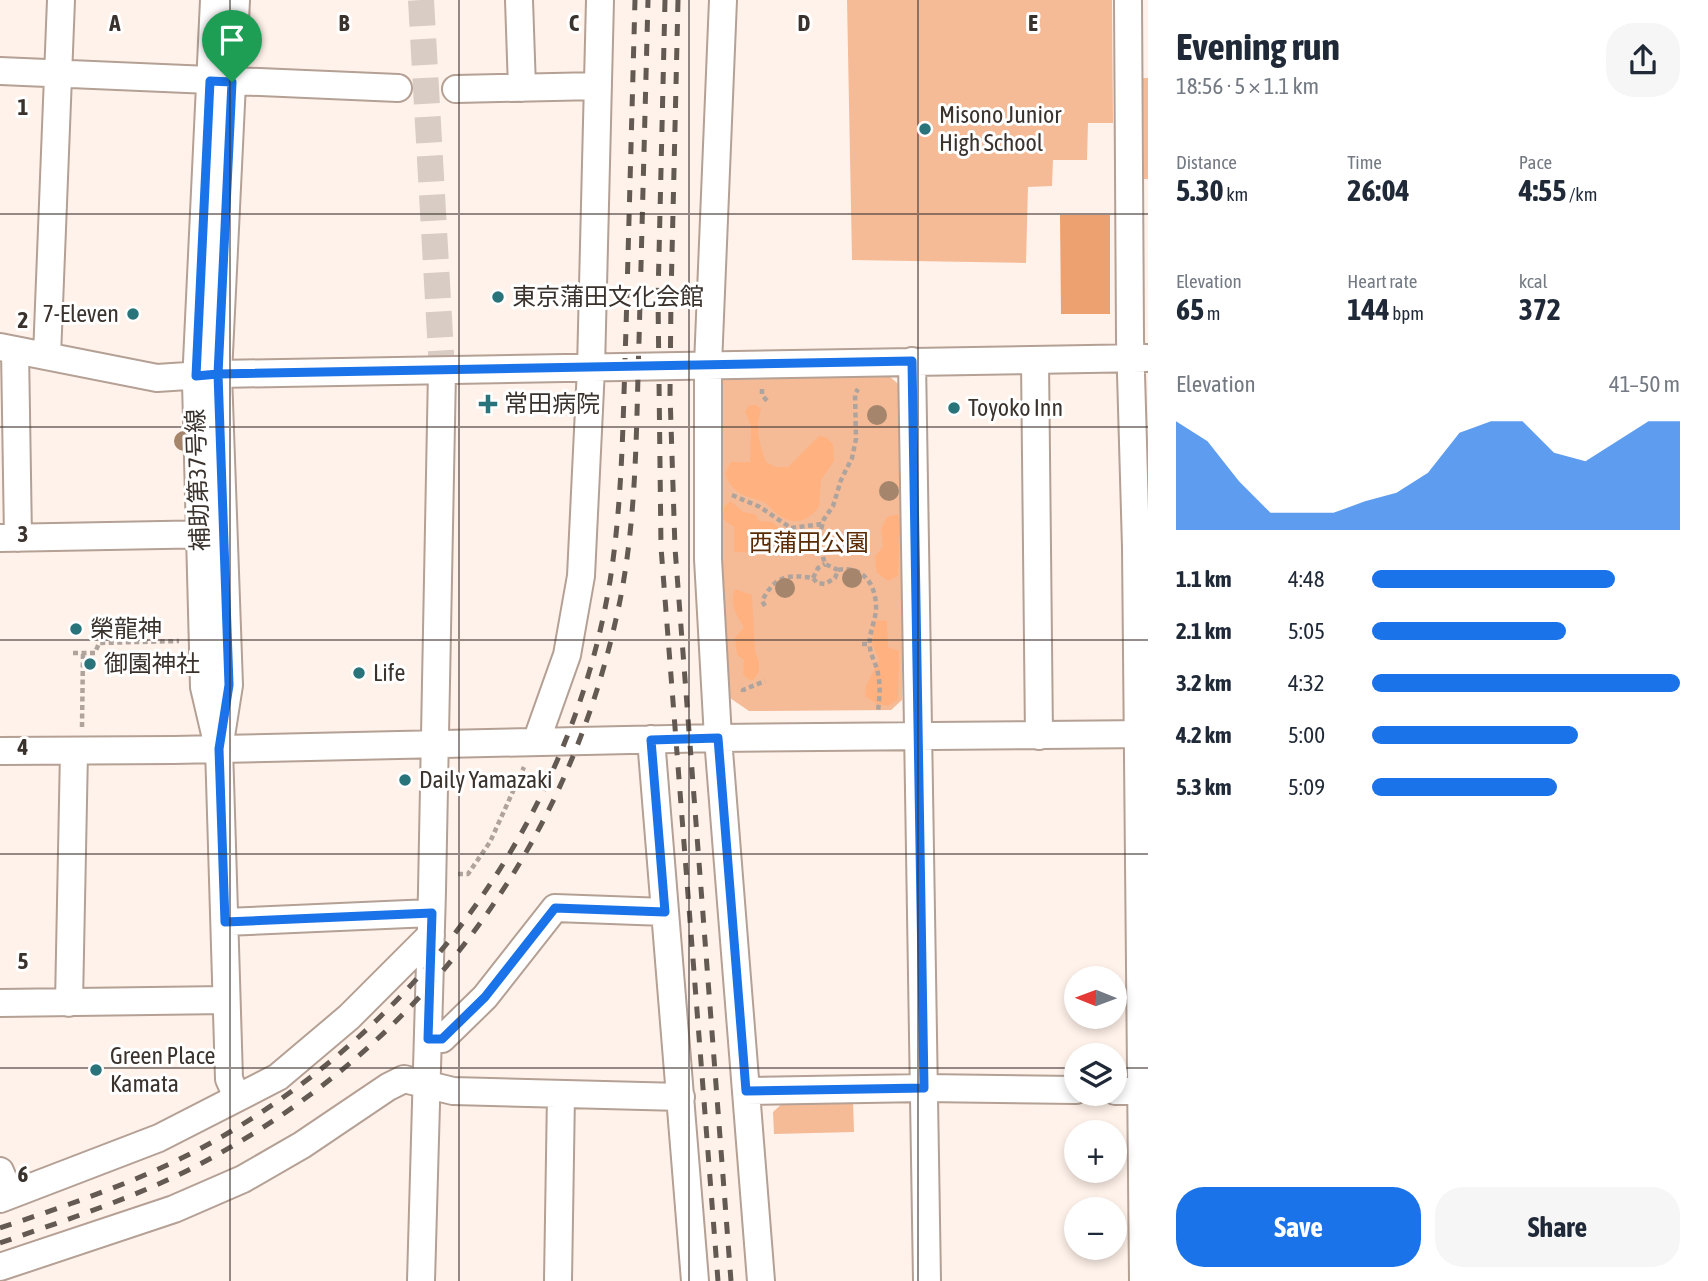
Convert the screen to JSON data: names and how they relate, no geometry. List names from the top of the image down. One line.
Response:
{"streets":{"street":["補助第37号線"]},"parks":["西蒲田公園"],"places":{"other":["Misono Junior High School","東京蒲田文化会館","7-Eleven","Toyoko Inn","榮龍神","御園神社","Life","Daily Yamazaki","Green Place Kamata"],"health":["常田病院"]},"north":"left","page":{"heading":["Evening run","18:56 · 5 × 1.1 km"],"stats":[["Distance","5.30 km"],["Time","26:04"],["Pace","4:55 /km"],["Elevation","65 m"],["Heart rate","144 bpm"],["kcal","372"]],"chart":["Elevation","41–50 m"],"list":[{"name":"1.1 km","note":"4:48"},{"name":"2.1 km","note":"5:05"},{"name":"3.2 km","note":"4:32"},{"name":"4.2 km","note":"5:00"},{"name":"5.3 km","note":"5:09"}],"map_buttons":["+","−"],"buttons":["Save","Share"]},"grid":{"columns":["A","B","C","D","E"],"rows":["1","2","3","4","5","6"]}}
